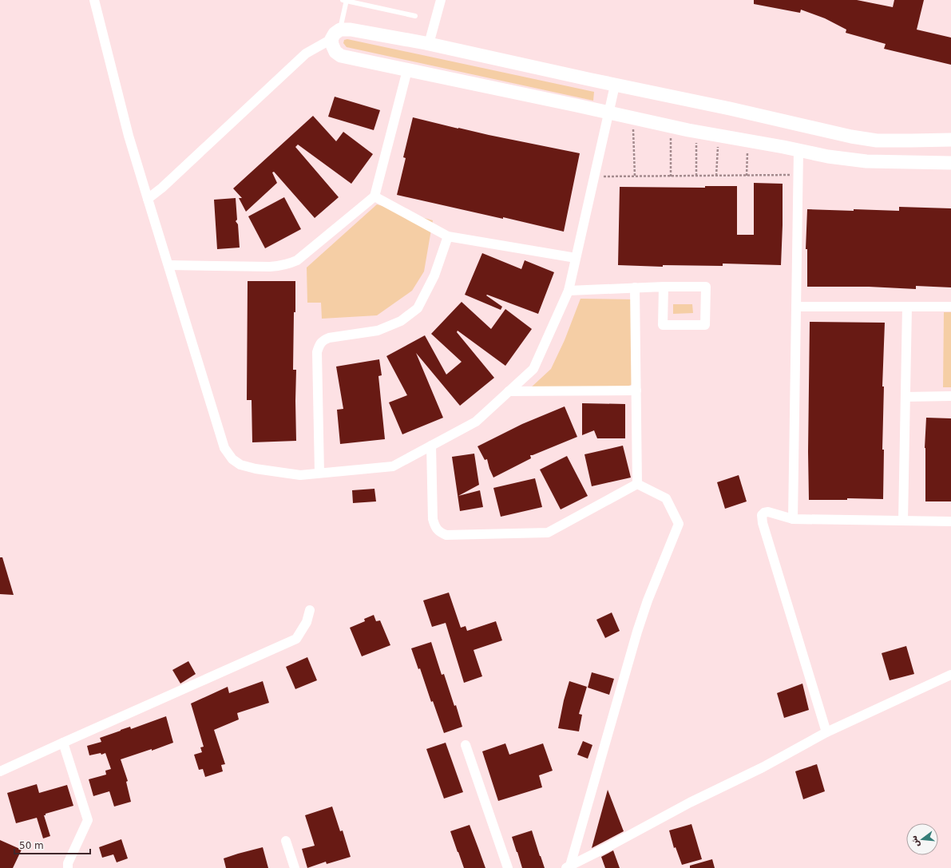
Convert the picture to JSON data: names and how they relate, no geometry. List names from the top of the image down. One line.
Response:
{"scale_bar":"50 m","north":"left"}
